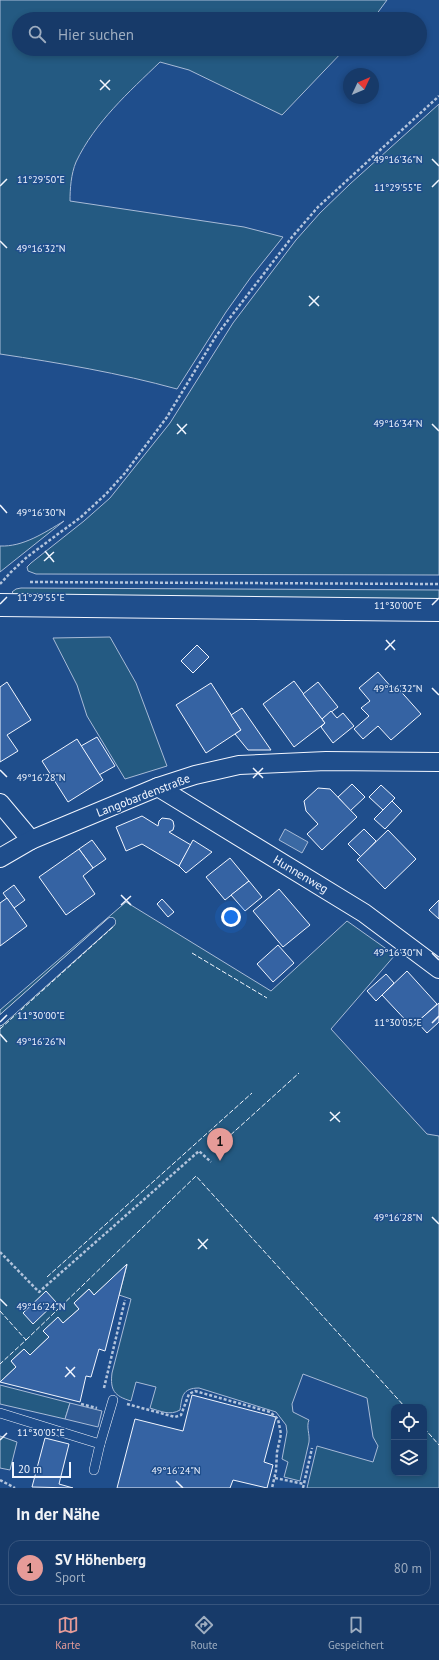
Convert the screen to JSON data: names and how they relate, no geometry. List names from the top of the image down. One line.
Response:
{"streets":{"street":["Langobardenstraße","Hunnenweg"]},"crossings":[["Langobardenstraße","Hunnenweg"]],"scale_bar":"20 m","north":"top right","page":{"search":"Hier suchen","pins":"1","scale":"20 m","heading":"In der Nähe","list":[{"mark":"1","name":"SV Höhenberg","note":"Sport","value":"80 m"}],"nav":["Karte","Route","Gespeichert"]},"coordinates":["49°16'36\"N","11°29'50\"E","11°29'55\"E","49°16'32\"N","49°16'34\"N","49°16'30\"N","11°30'00\"E","49°16'28\"N","11°30'05\"E","49°16'26\"N","49°16'24\"N"]}
